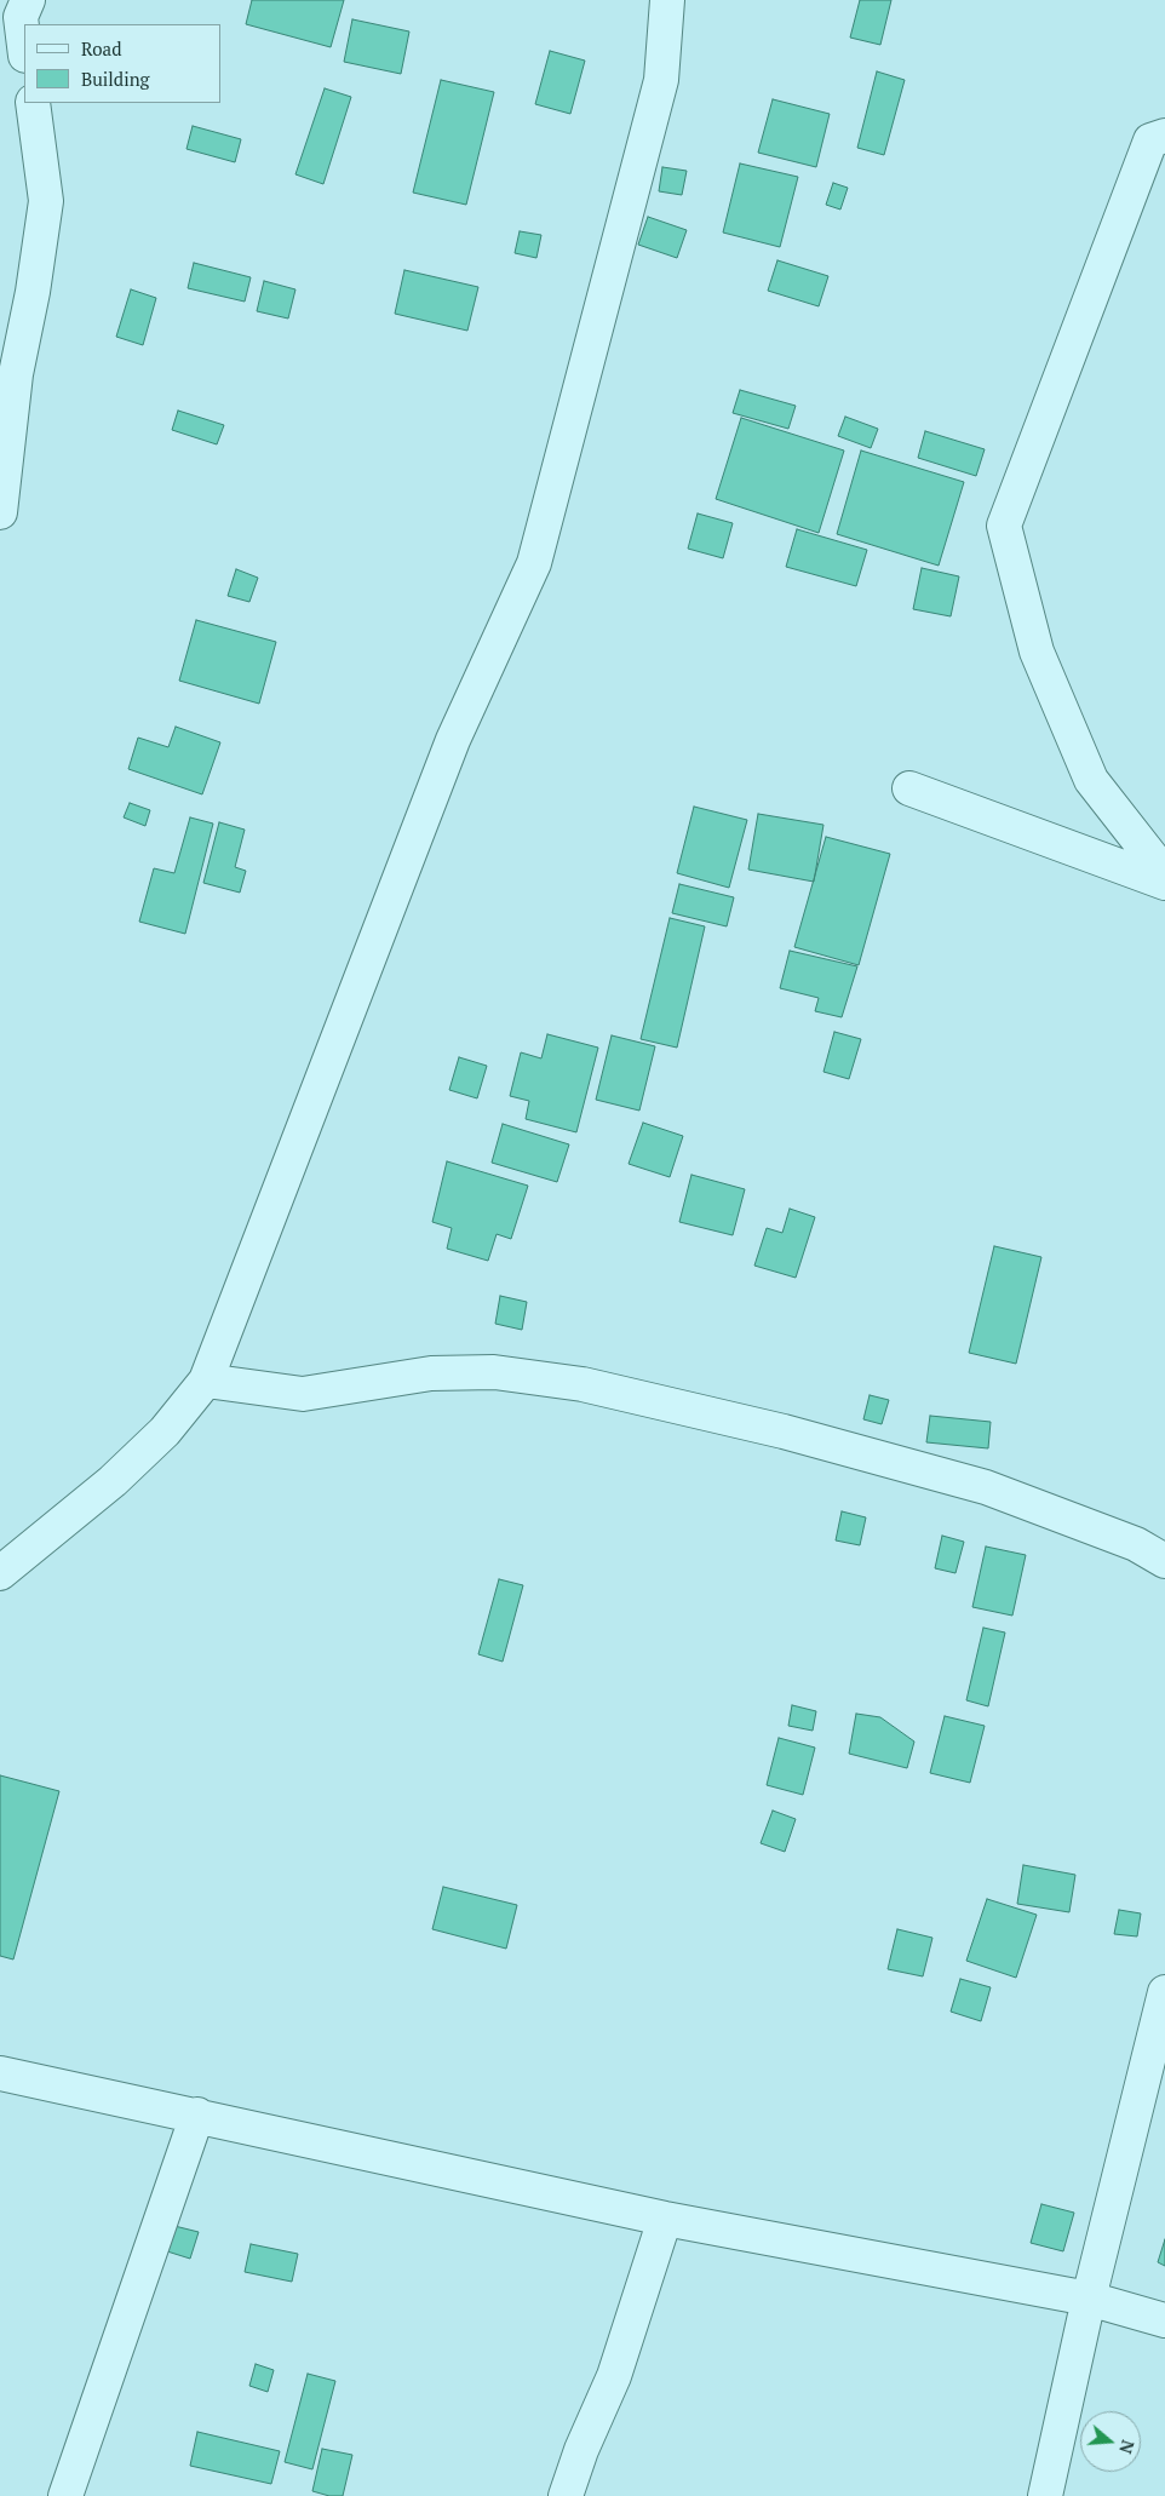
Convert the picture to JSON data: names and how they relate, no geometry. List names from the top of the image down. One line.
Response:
{"legend":["Road","Building"],"north":"right"}
